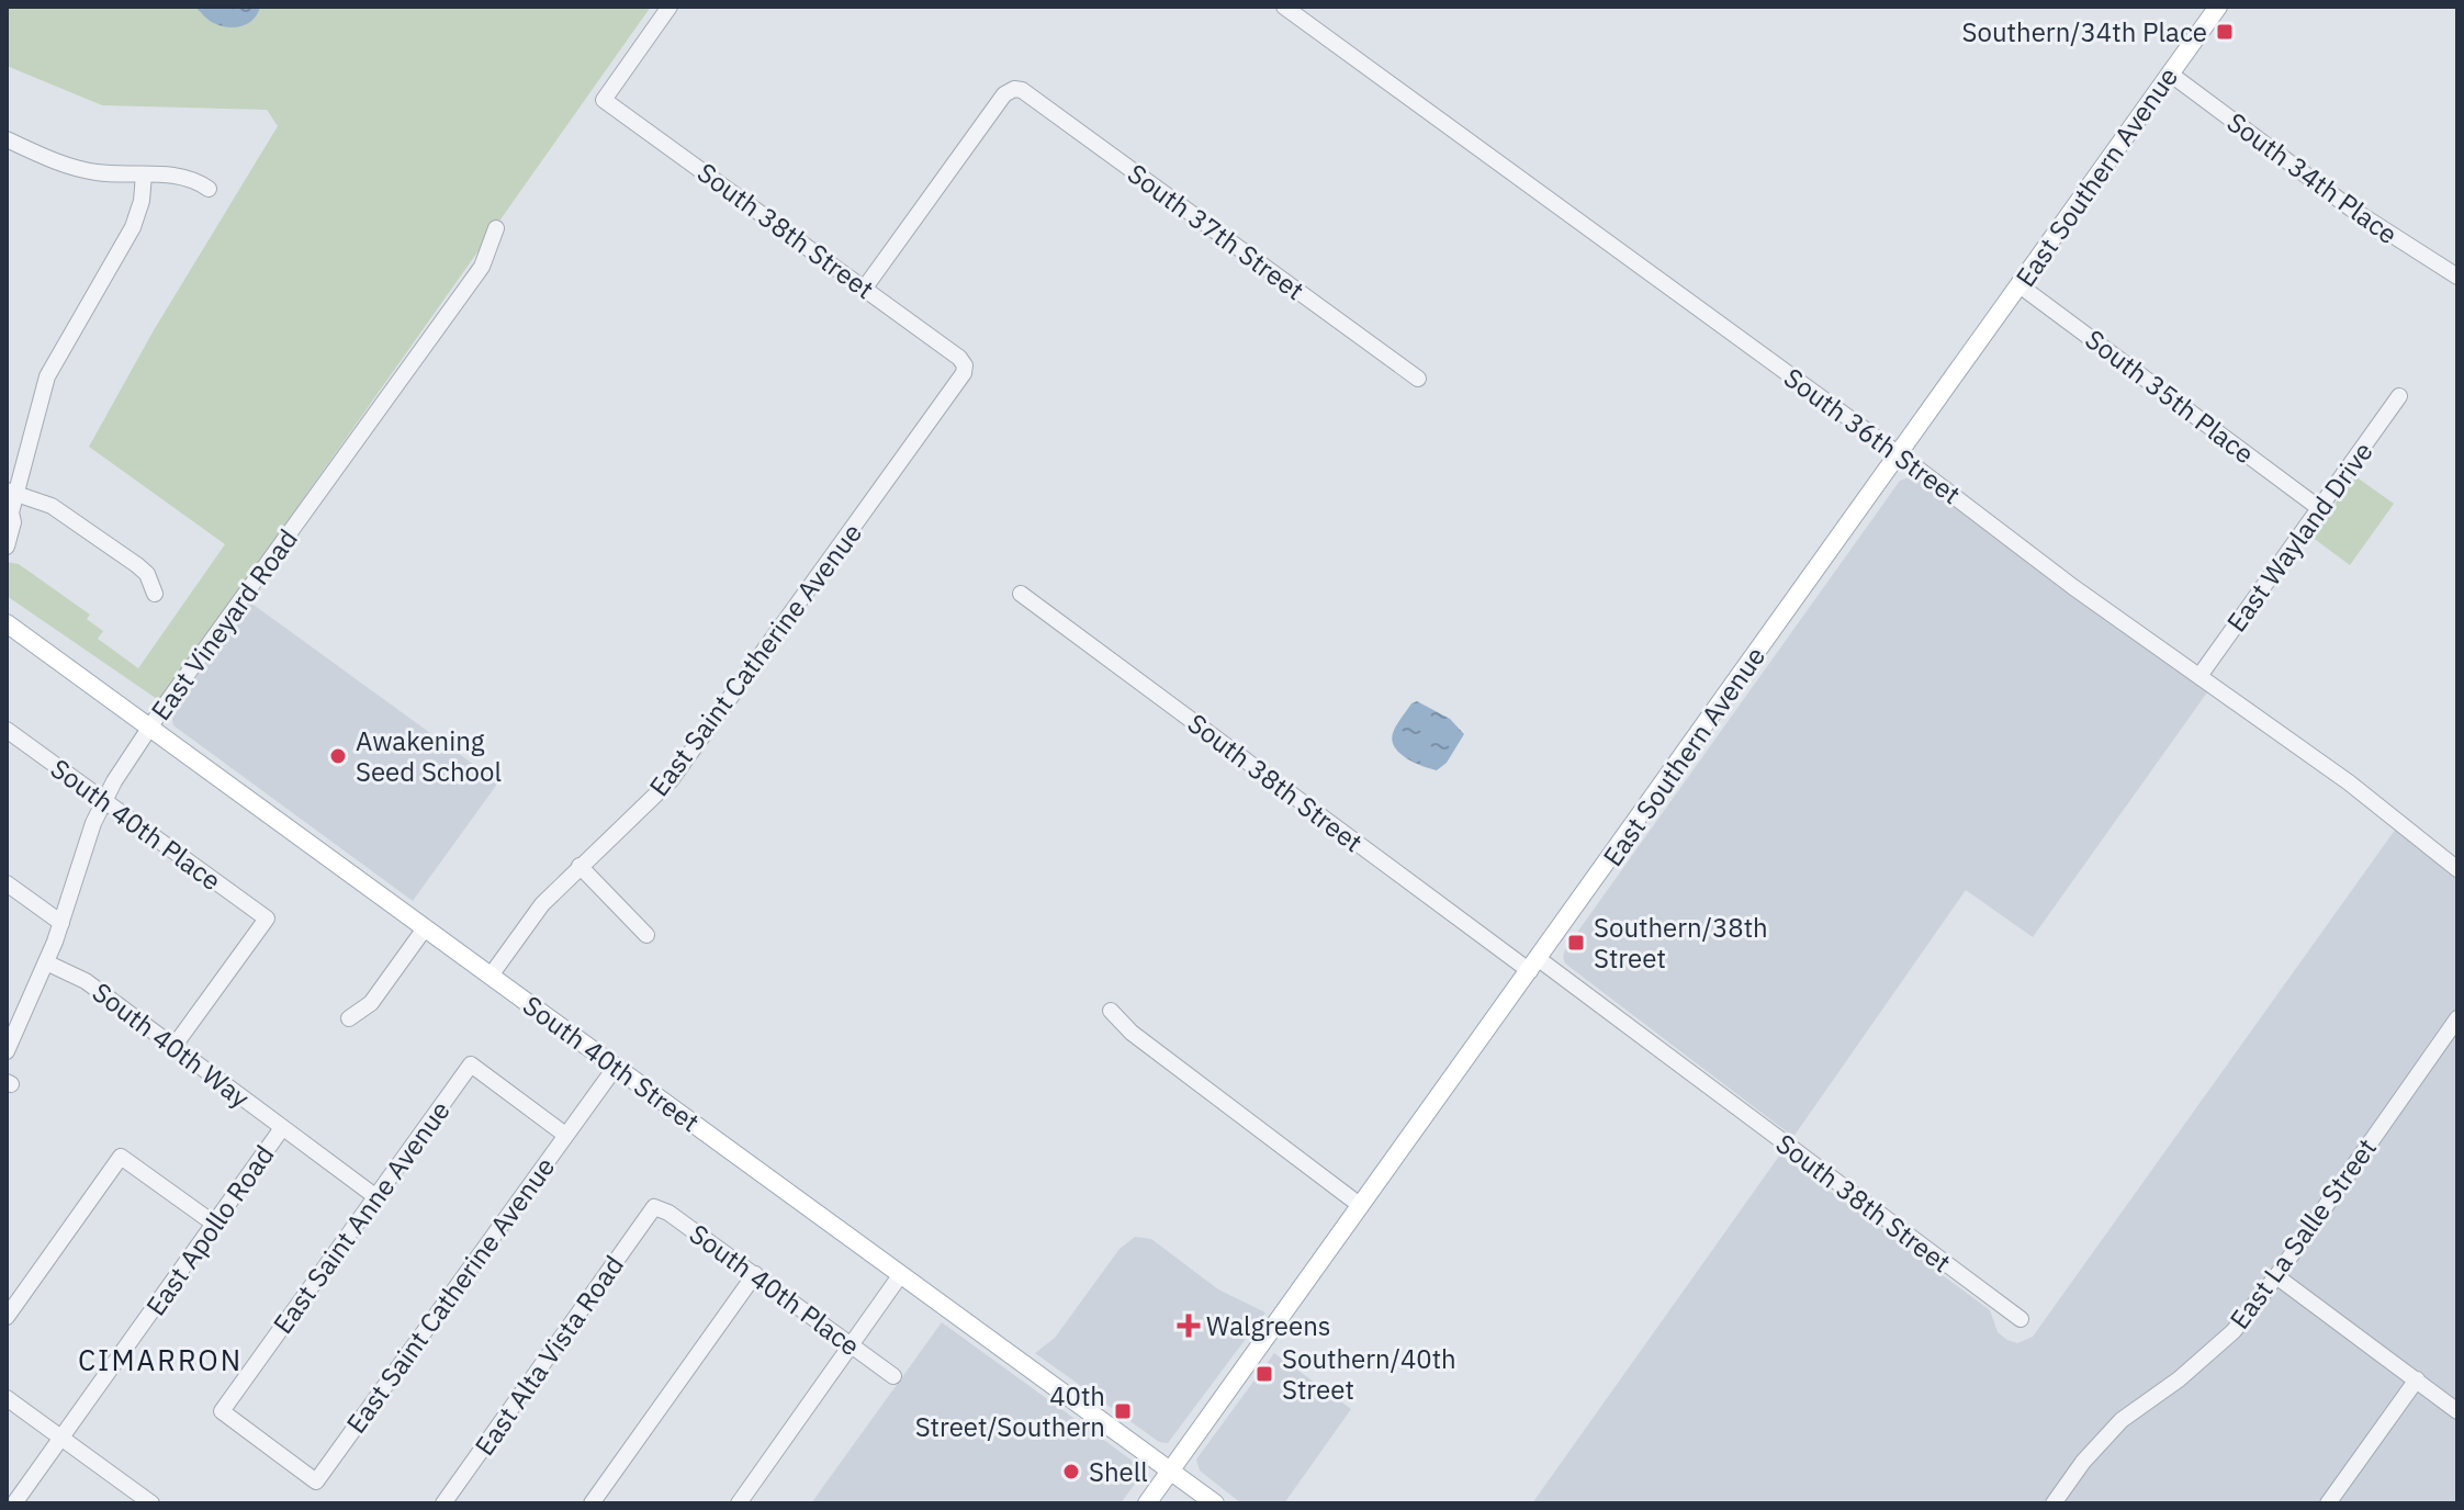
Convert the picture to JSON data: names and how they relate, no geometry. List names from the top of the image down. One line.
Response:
{"streets":{"main road":["East Southern Avenue","South 40th Street"],"street":["South 34th Place","South 38th Street","South 37th Street","South 35th Place","South 36th Street","East Wayland Drive","East Vineyard Road","East Saint Catherine Avenue","South 40th Place","South 40th Way","East Saint Anne Avenue","East Apollo Road","East La Salle Street","East Alta Vista Road"]},"crossings":[["East Southern Avenue","South 34th Place"],["East Southern Avenue","South 38th Street"],["East Southern Avenue","South 35th Place"],["East Southern Avenue","South 36th Street"],["East Southern Avenue","South 40th Street"],["South 38th Street","South 37th Street"],["South 38th Street","East Saint Catherine Avenue"],["South 35th Place","East Wayland Drive"],["South 36th Street","East Wayland Drive"],["East Vineyard Road","South 40th Place"],["East Vineyard Road","South 40th Way"],["East Vineyard Road","South 40th Street"],["East Saint Catherine Avenue","South 40th Street"],["East Saint Catherine Avenue","East Saint Anne Avenue"],["South 40th Place","South 40th Way"],["South 40th Place","East Alta Vista Road"],["South 40th Way","East Saint Anne Avenue"],["South 40th Way","East Apollo Road"]],"districts":["CIMARRON"],"places":{"transit":["Southern/34th Place","Southern/38th Street","Southern/40th Street","40th Street/Southern"],"other":["Awakening Seed School","Shell"],"health":["Walgreens"]}}
